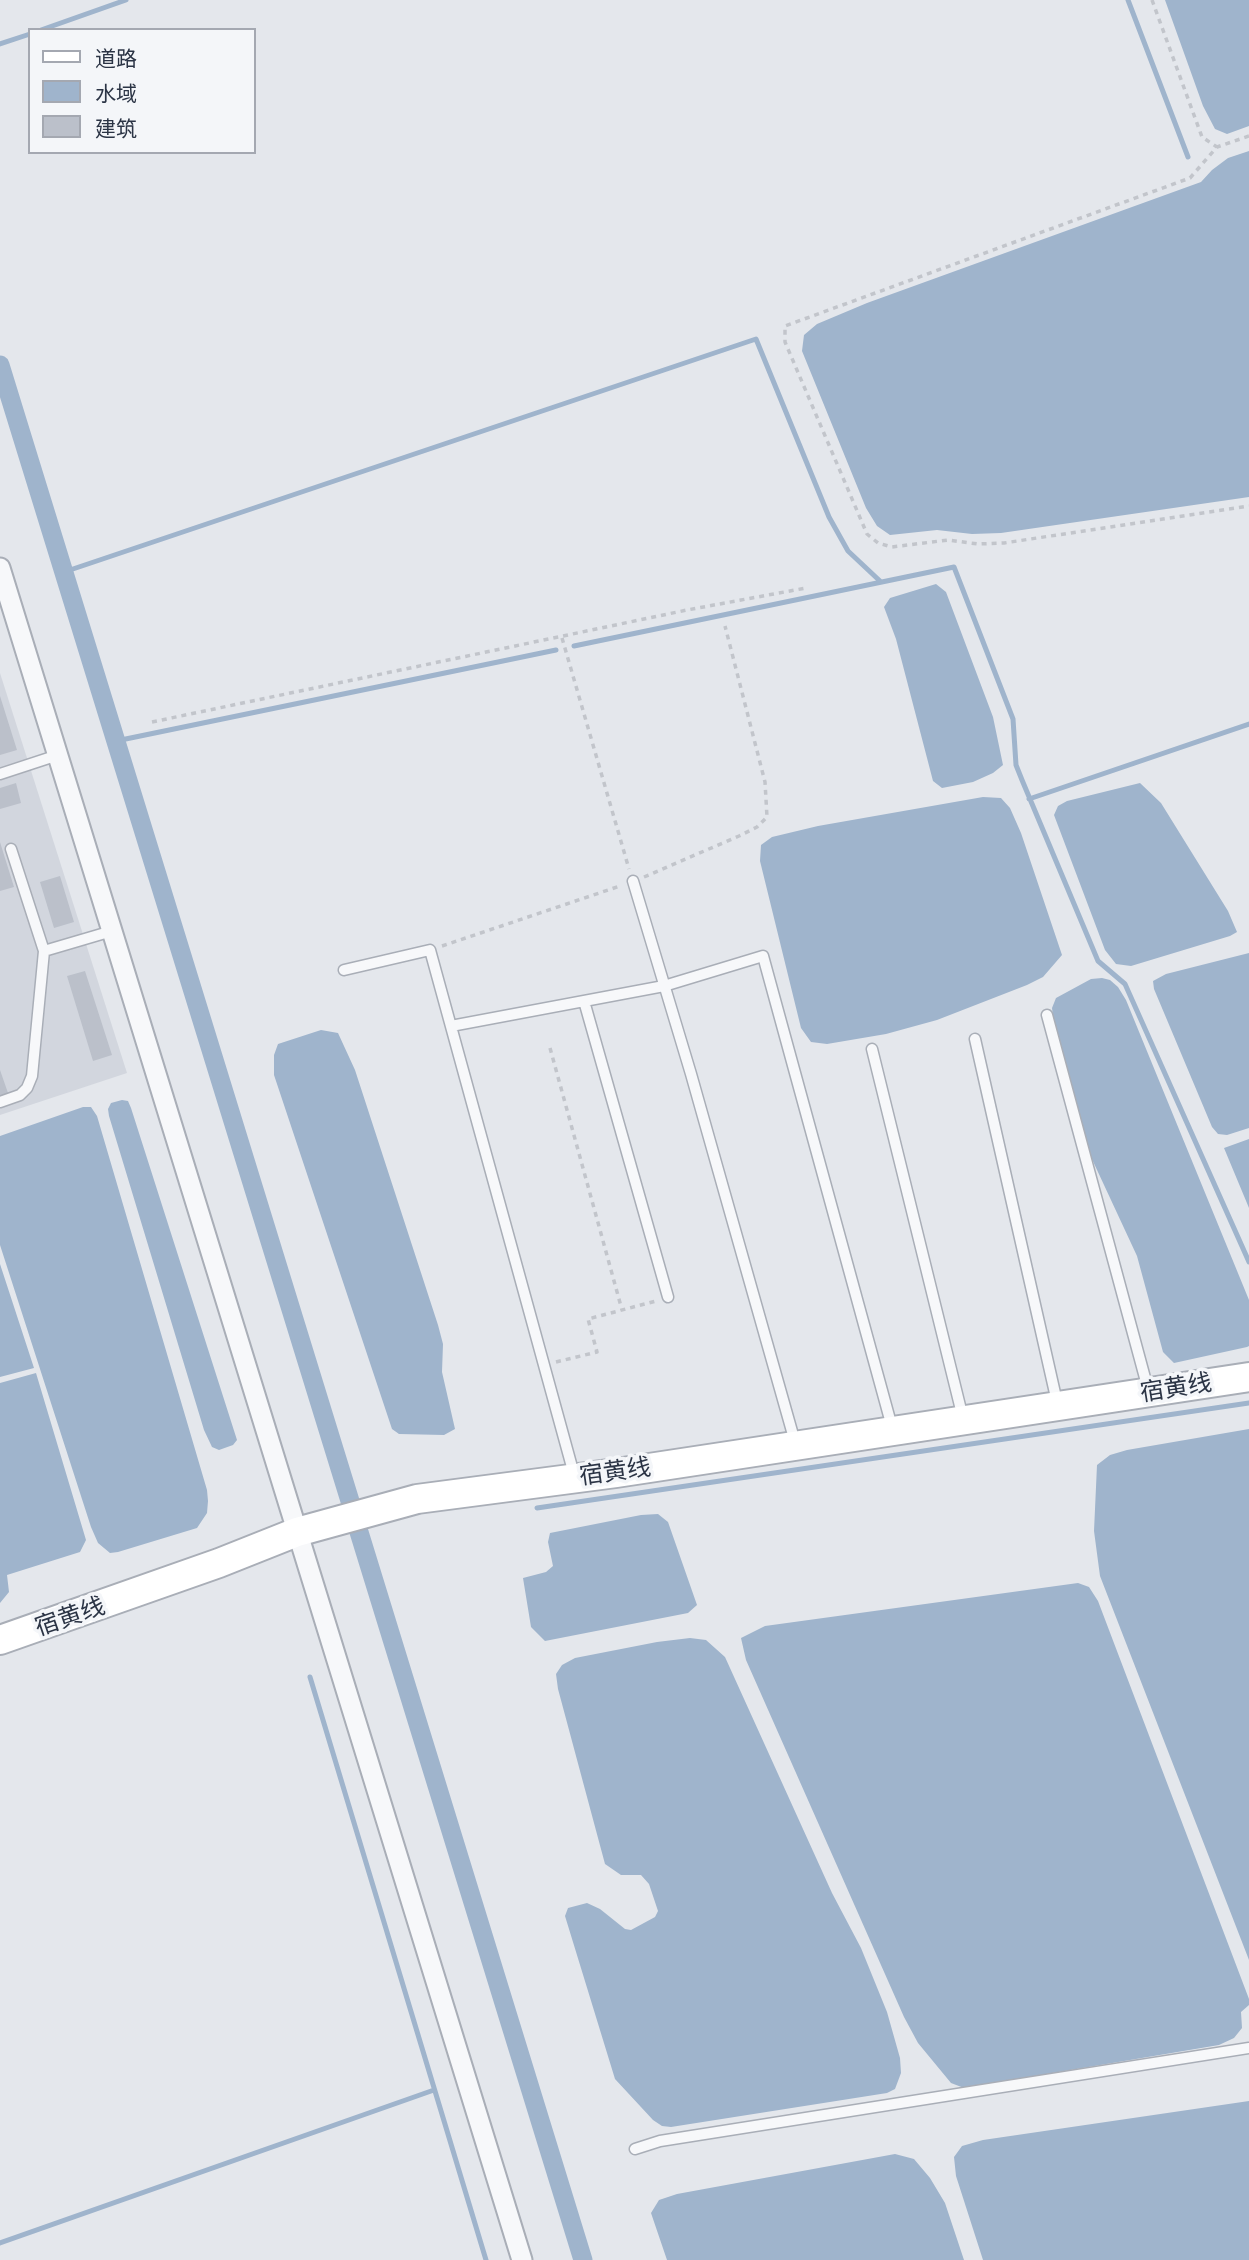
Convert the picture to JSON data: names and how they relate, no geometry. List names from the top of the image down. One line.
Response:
{"streets":{"main road":["宿黄线"]},"legend":["道路","水域","建筑"]}
